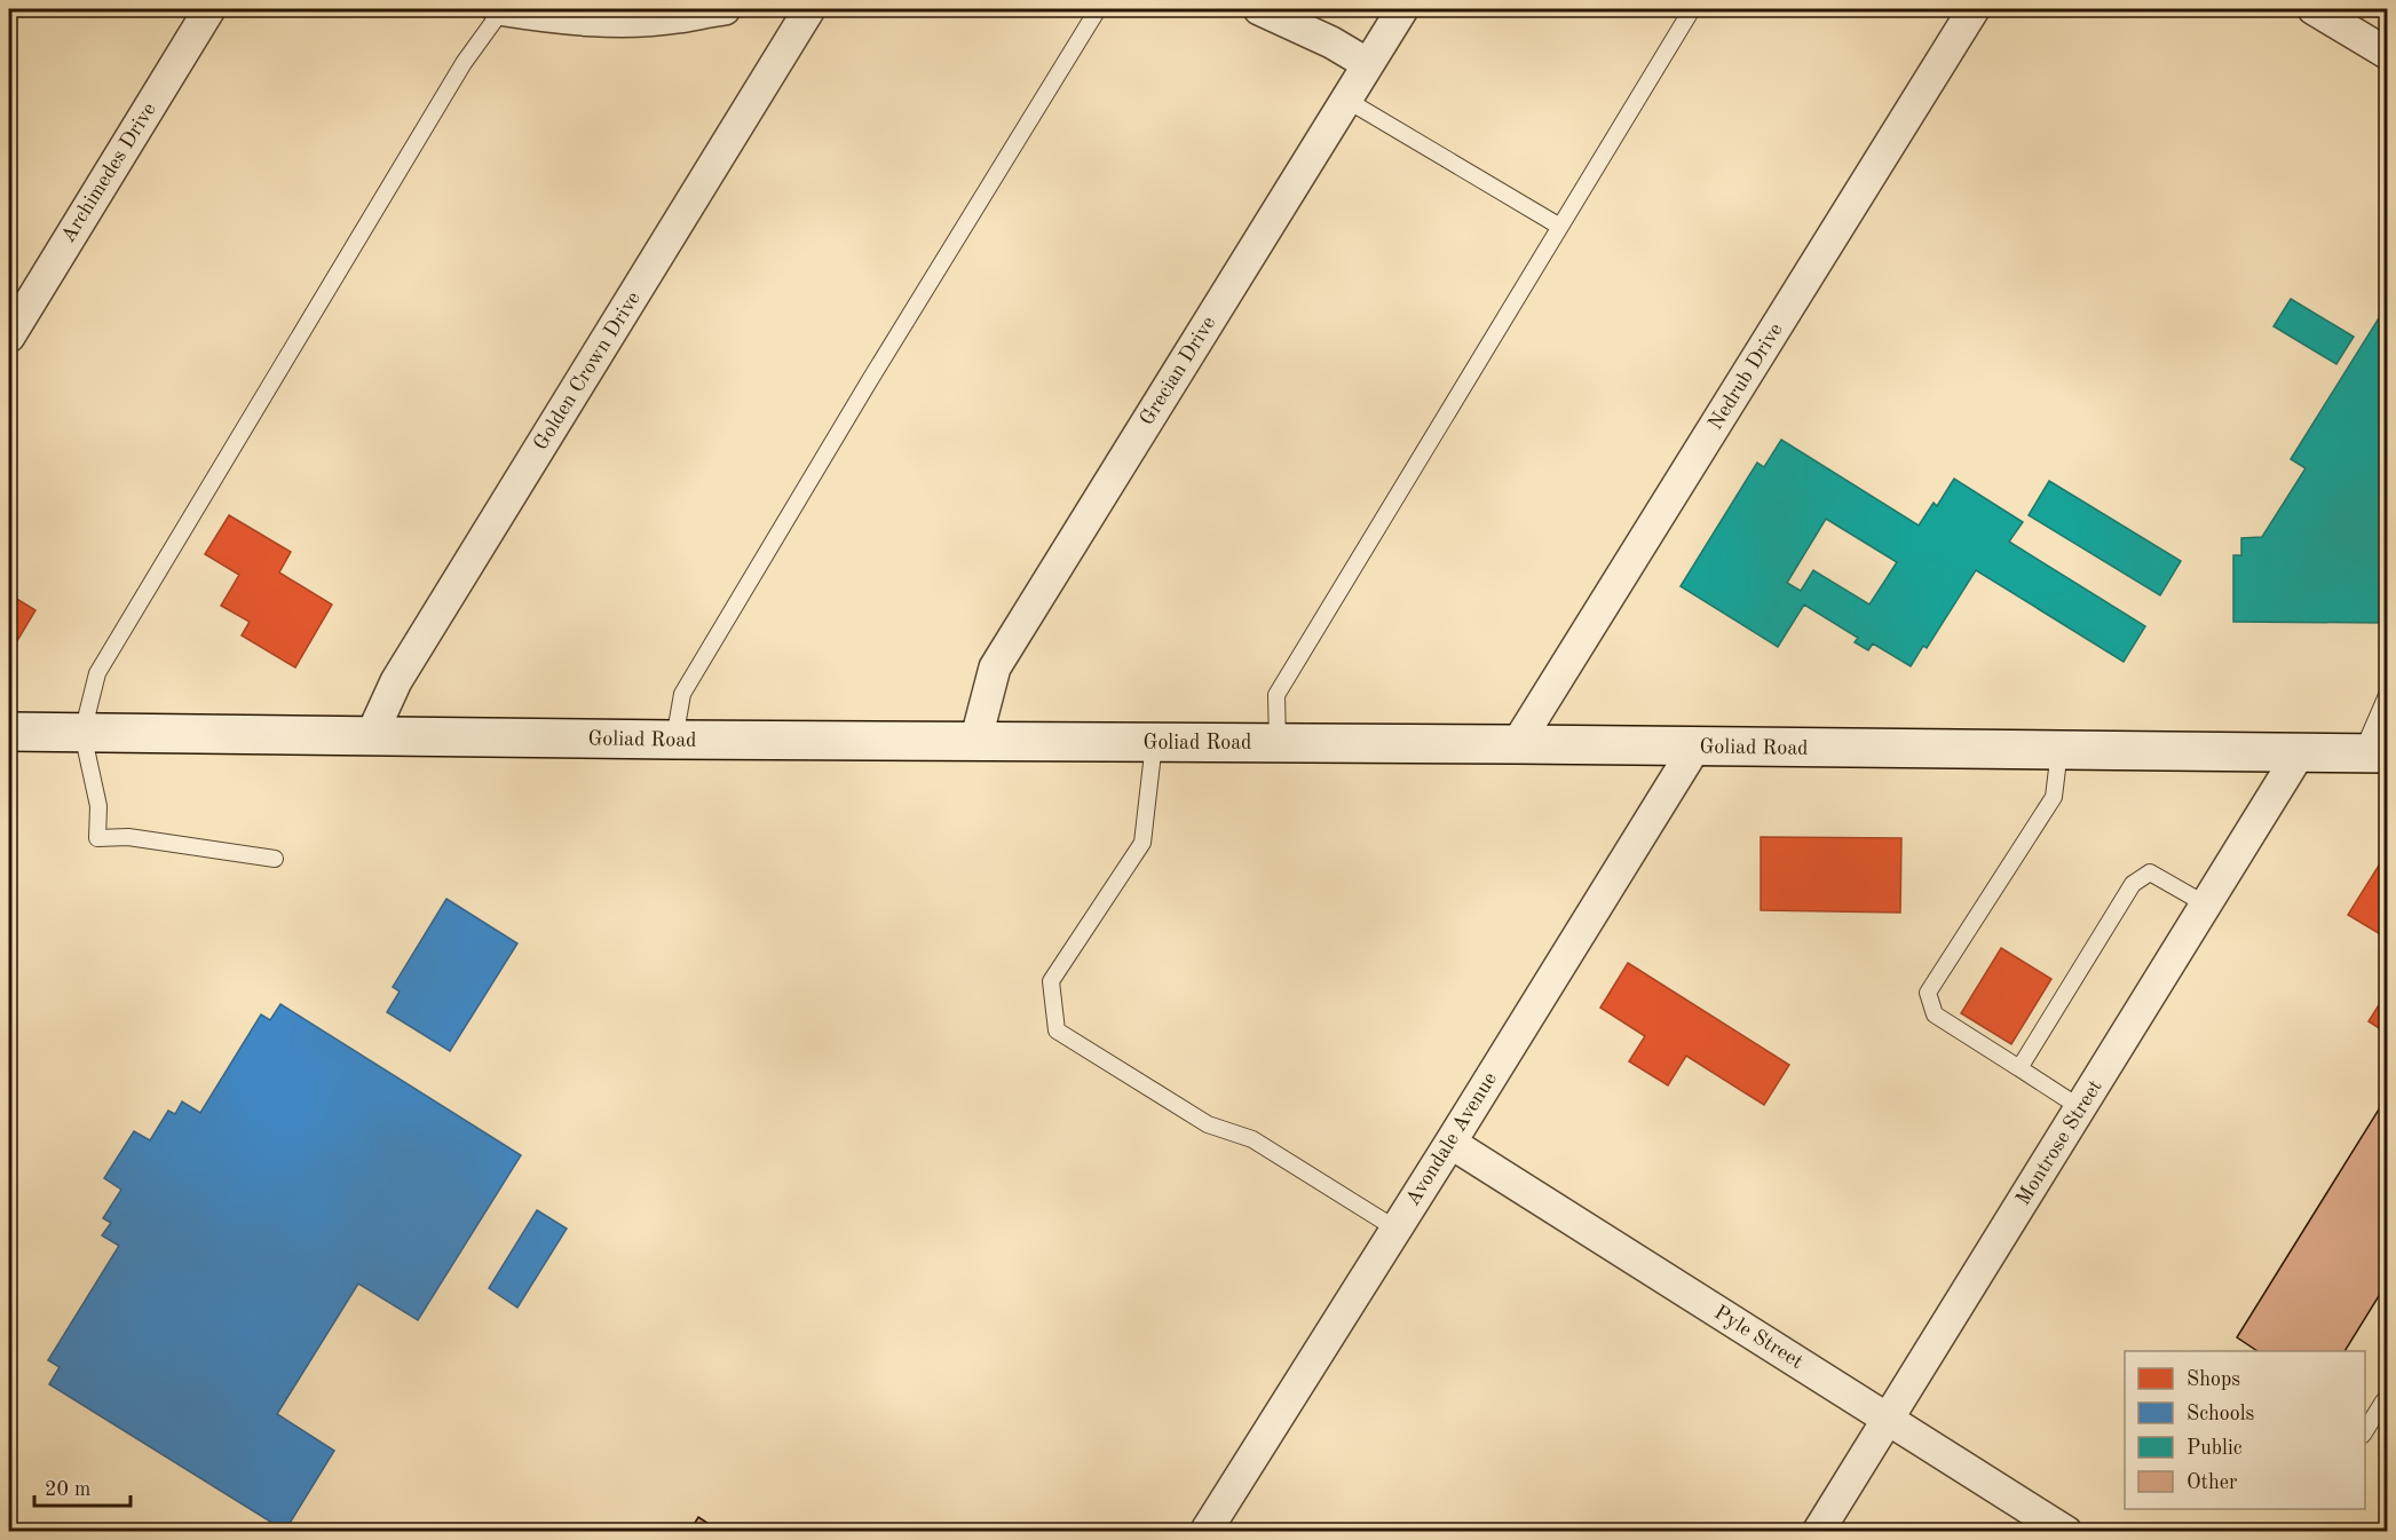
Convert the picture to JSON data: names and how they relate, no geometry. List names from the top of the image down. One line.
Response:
{"streets":{"main road":["Goliad Road"],"street":["Archimedes Drive","Golden Crown Drive","Grecian Drive","Nedrub Drive","Avondale Avenue","Montrose Street","Pyle Street"]},"crossings":[["Golden Crown Drive","Goliad Road"],["Grecian Drive","Goliad Road"],["Nedrub Drive","Goliad Road"],["Goliad Road","Avondale Avenue"],["Goliad Road","Montrose Street"],["Avondale Avenue","Pyle Street"],["Montrose Street","Pyle Street"]],"legend":["Shops","Schools","Public","Other"],"scale_bar":"20 m"}
